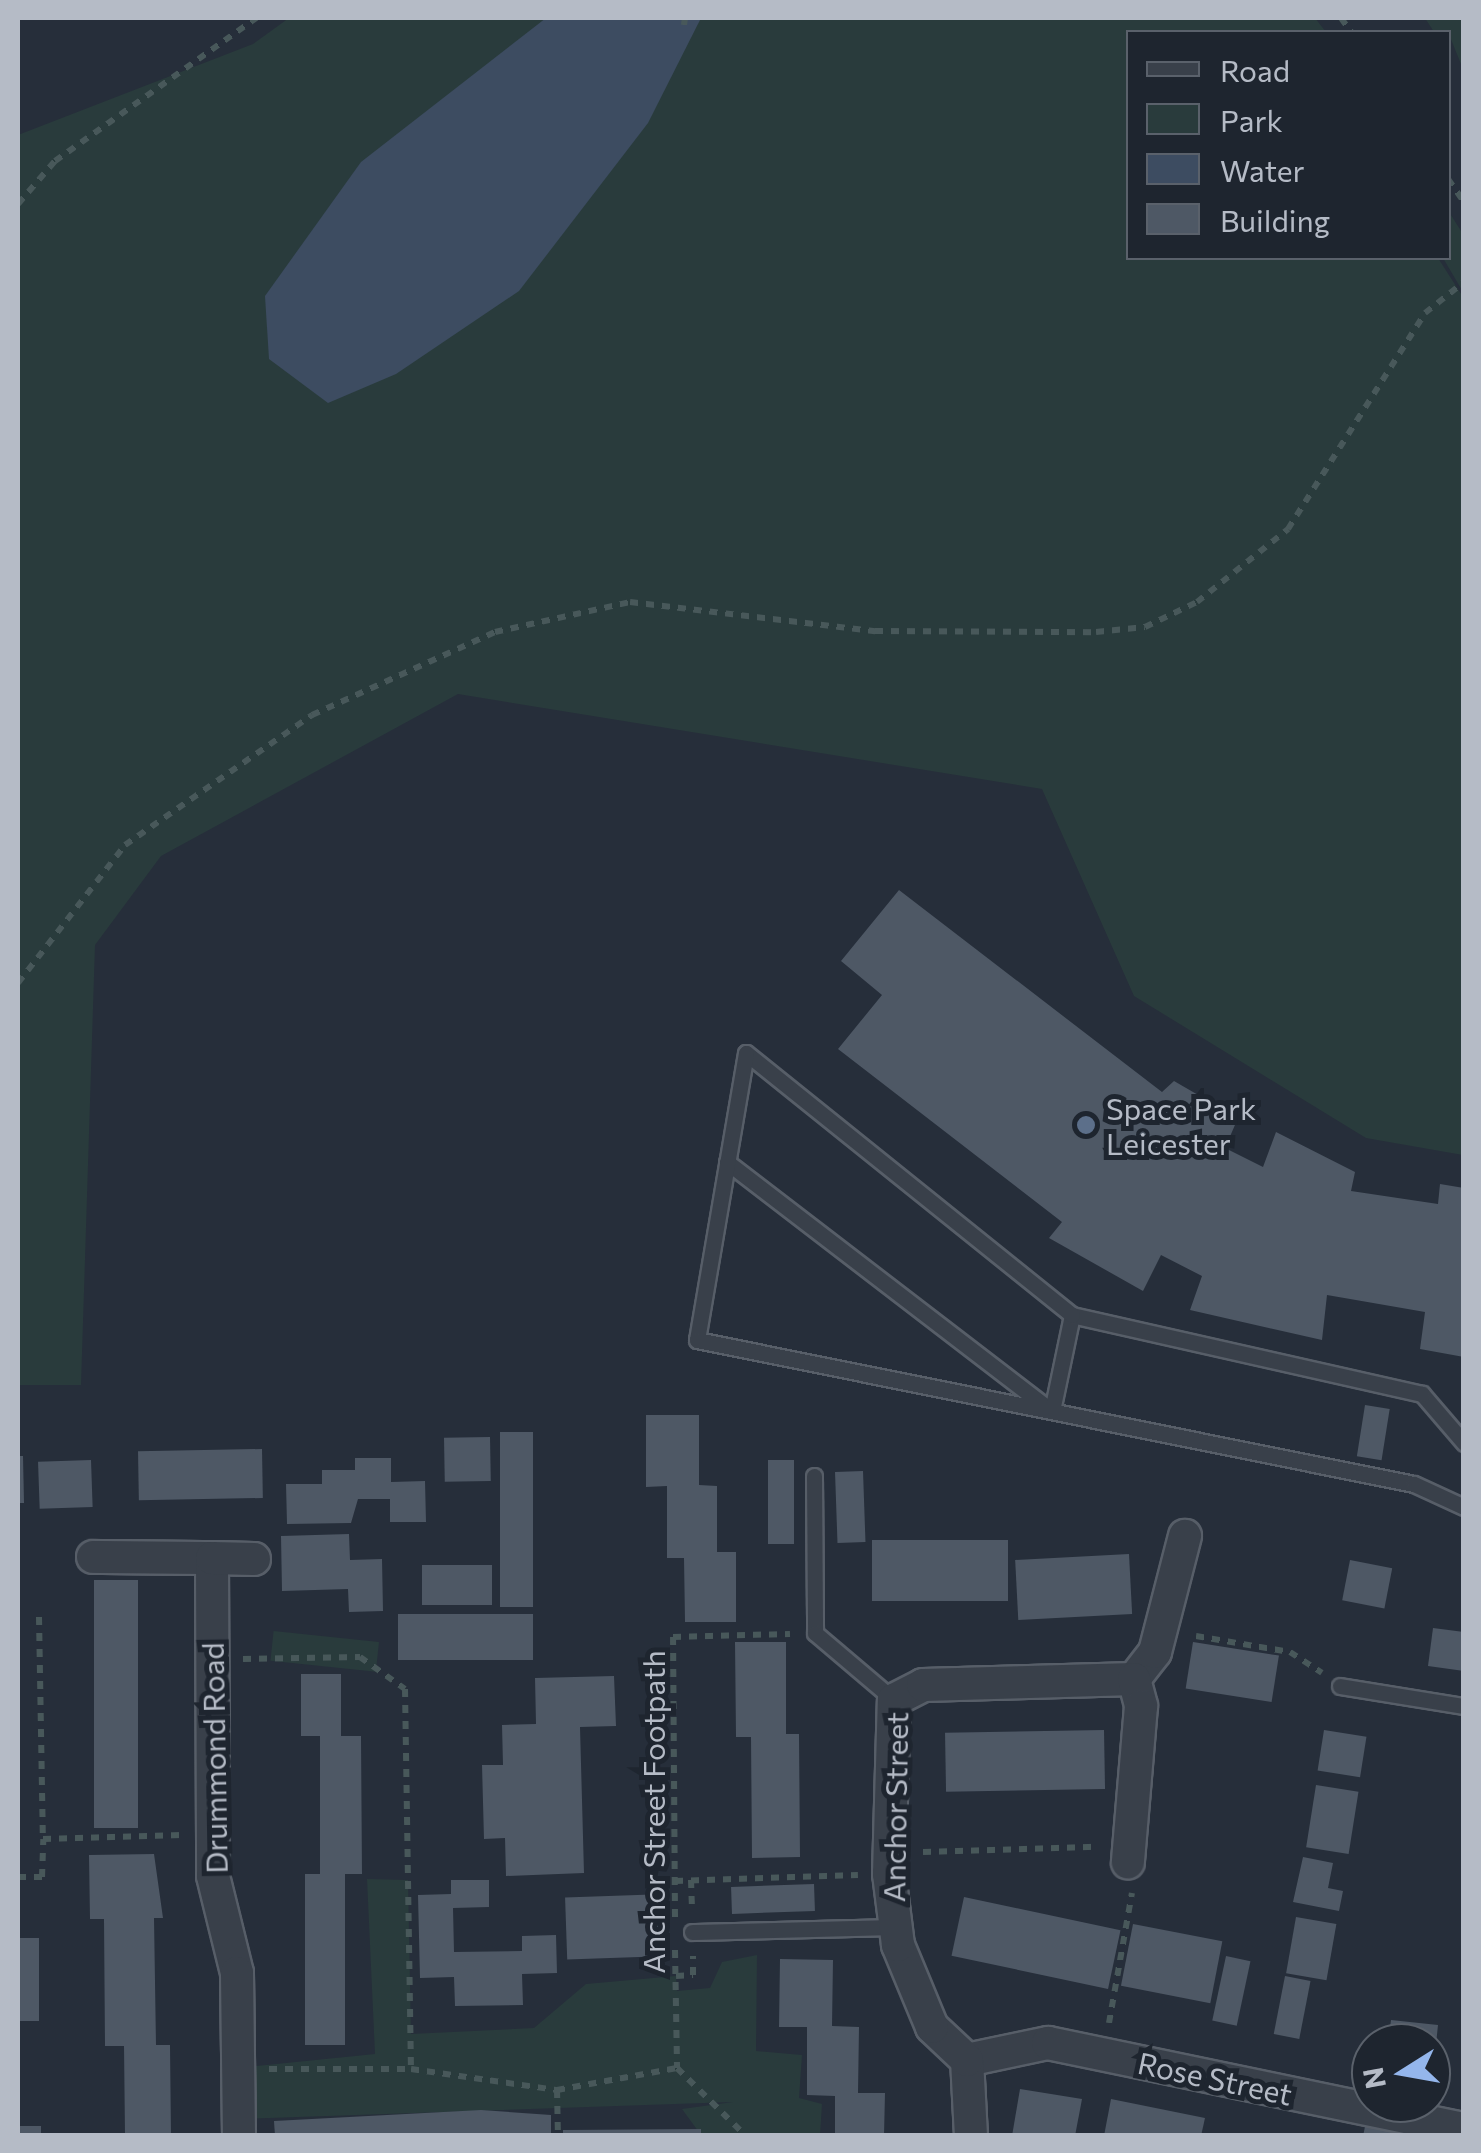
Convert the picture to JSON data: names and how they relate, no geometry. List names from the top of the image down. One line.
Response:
{"streets":{"street":["Drummond Road","Anchor Street","Rose Street"],"path":["Anchor Street Footpath"]},"crossings":[["Anchor Street","Rose Street"]],"places":["Space Park Leicester"],"legend":["Road","Park","Water","Building"],"north":"left"}
